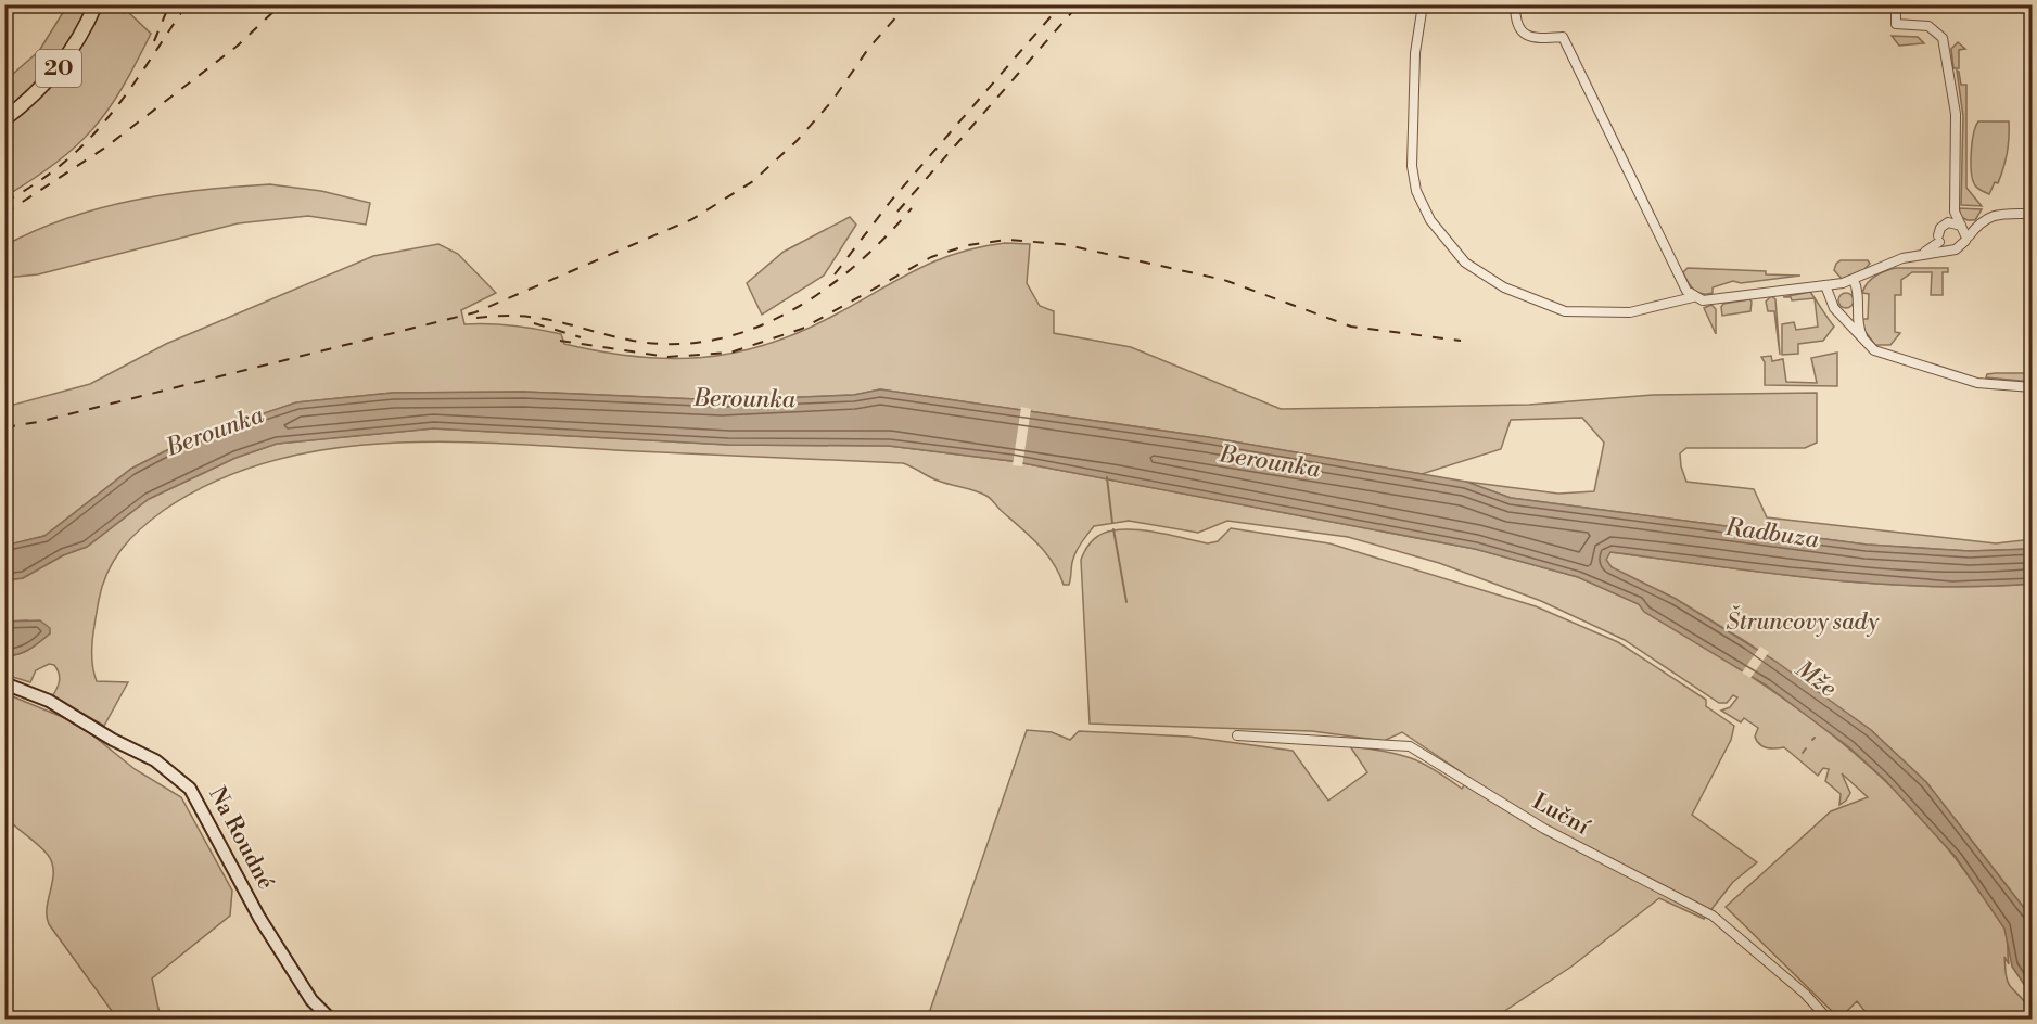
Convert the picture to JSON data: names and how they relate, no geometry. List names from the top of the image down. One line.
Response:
{"streets":{"main road":["20"],"street":["Luční","Na Roudné"]},"water":["Berounka","Radbuza","Mže"],"parks":["Štruncovy sady"]}
